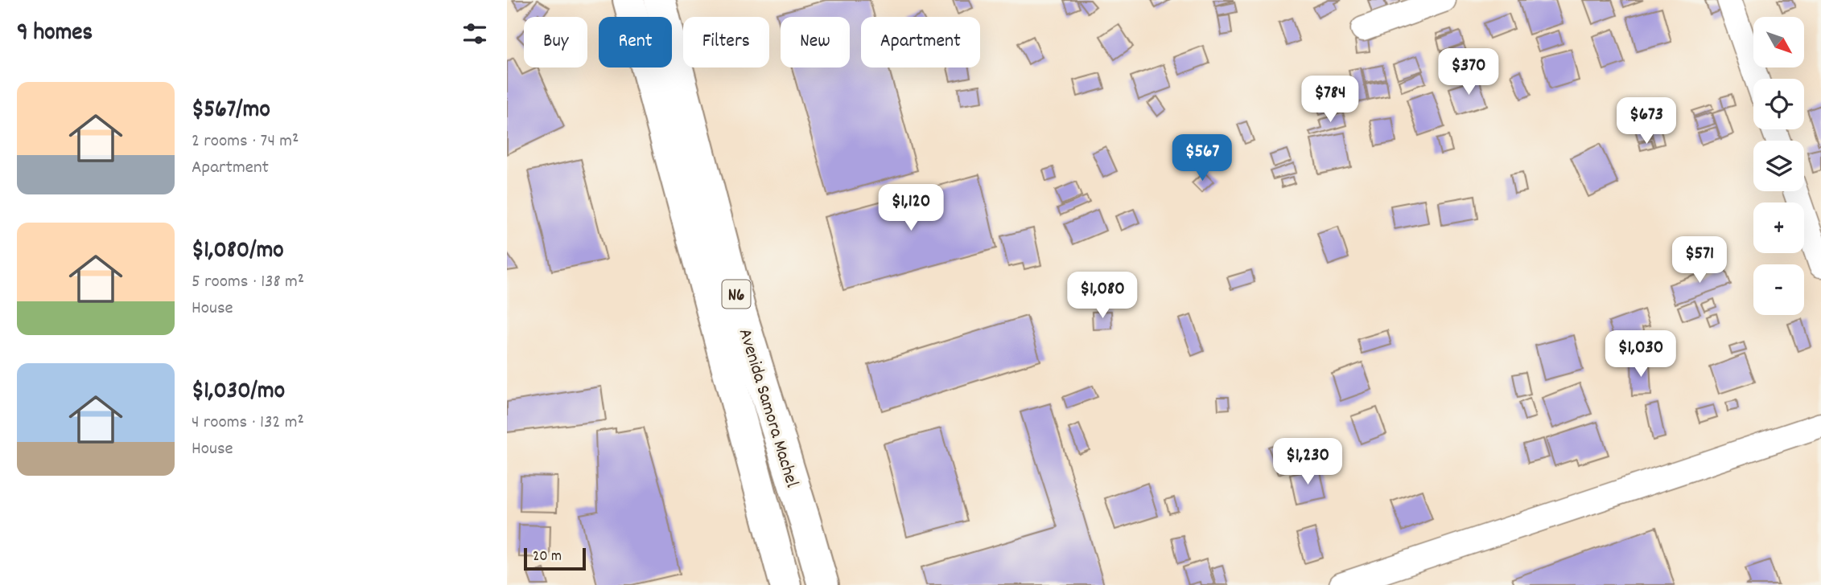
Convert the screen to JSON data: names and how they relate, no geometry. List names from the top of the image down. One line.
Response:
{"streets":{"highway":["N6","Avenida Samora Machel"]},"scale_bar":"20 m","north":"bottom right","page":{"heading":"9 homes","map_buttons":["+","−"],"chip":["Buy","Rent","Filters","New","Apartment"],"price":["$370","$784","$673","$567","$1,120","$571","$1,080","$1,030","$1,230"],"list":[{"name":"$567/mo","note":"2 rooms · 74 m² · Apartment"},{"name":"$1,080/mo","note":"5 rooms · 138 m² · House"},{"name":"$1,030/mo","note":"4 rooms · 132 m² · House"}],"scale":"20 m"}}
